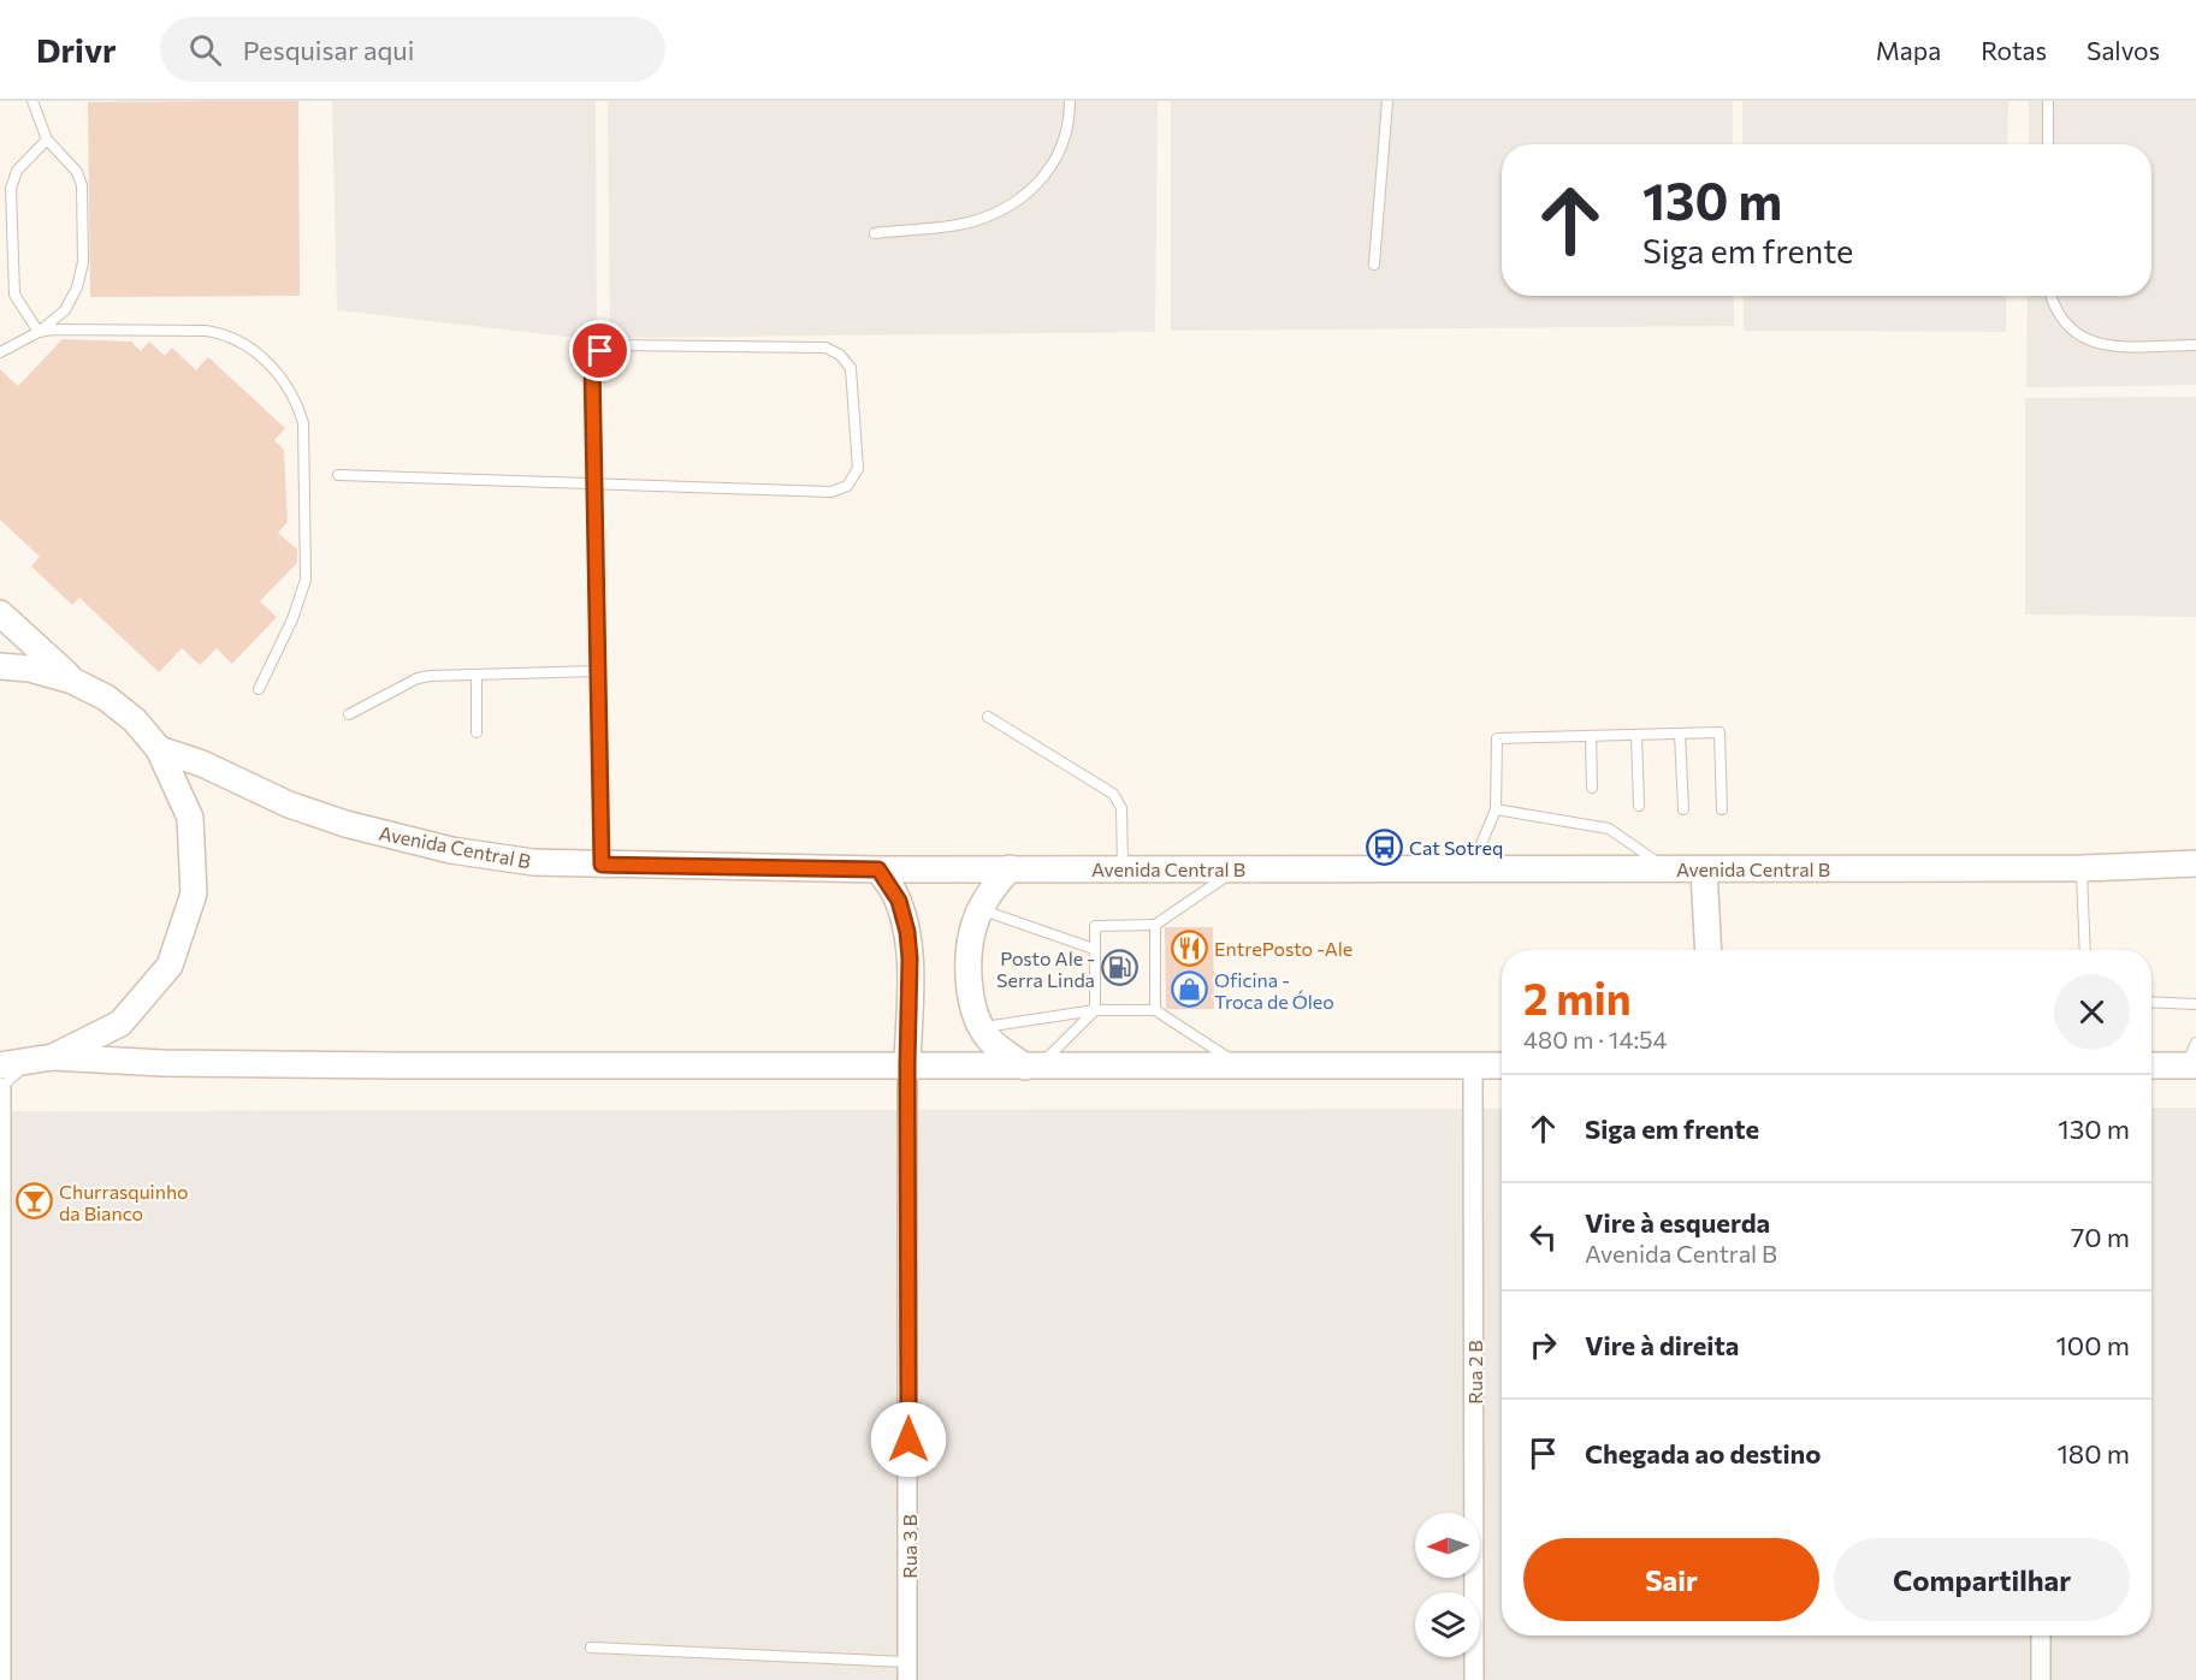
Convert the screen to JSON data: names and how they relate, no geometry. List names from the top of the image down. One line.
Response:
{"streets":{"main road":["Avenida Central B"],"street":["Rua 2 B","Rua 3 B"]},"places":{"bus stop":["Cat Sotreq"],"restaurant":["EntrePosto -Ale"],"fuel station":["Posto Ale - Serra Linda"],"shop":["Oficina - Troca de Óleo"],"bar":["Churrasquinho da Bianco"]},"north":"left","page":{"header":"Drivr","search":"Pesquisar aqui","nav":["Mapa","Rotas","Salvos"],"turn":["130 m","Siga em frente"],"heading":["2 min","480 m · 14:54"],"list":[{"name":"Siga em frente","value":"130 m"},{"name":"Vire à esquerda","note":"Avenida Central B","value":"70 m"},{"name":"Vire à direita","value":"100 m"},{"name":"Chegada ao destino","value":"180 m"}],"buttons":["Sair","Compartilhar"]}}
